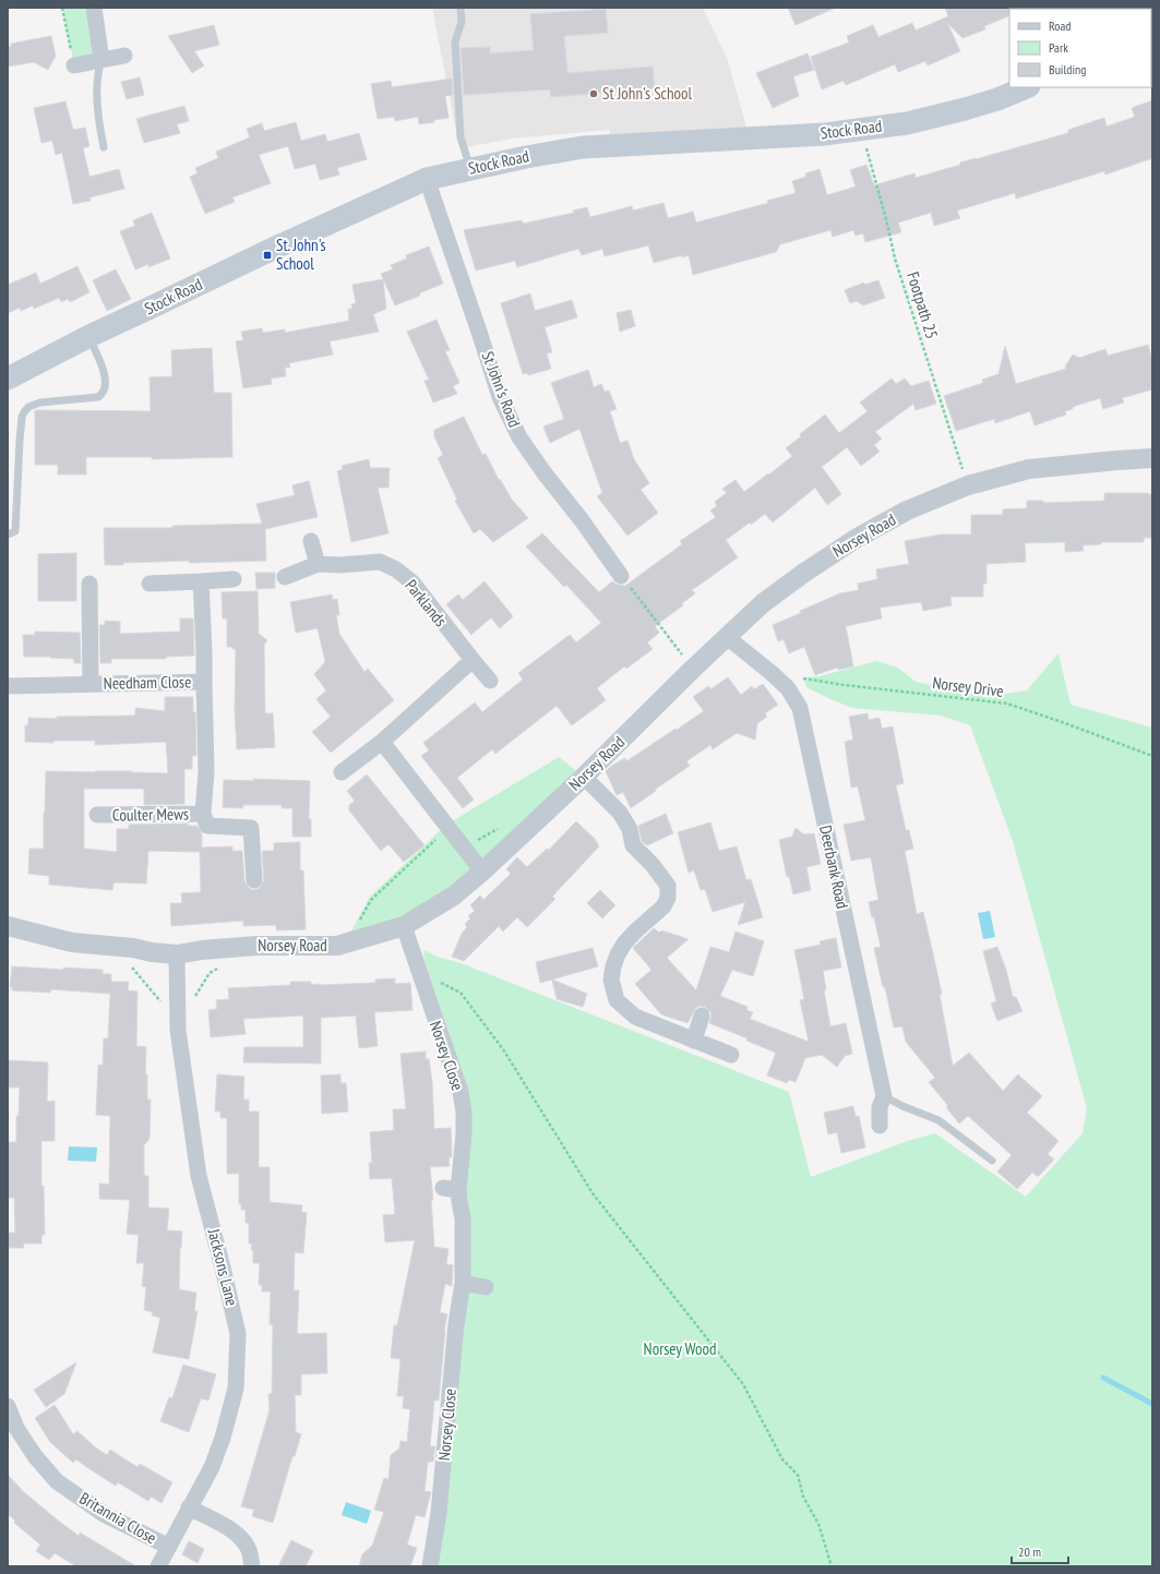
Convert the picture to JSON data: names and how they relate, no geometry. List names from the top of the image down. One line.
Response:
{"streets":{"main road":["Stock Road"],"street":["St John's Road","Norsey Road","Parklands","Needham Close","Coulter Mews","Deerbank Road","Norsey Close","Jacksons Lane","Britannia Close"],"path":["Footpath 25","Norsey Drive"]},"crossings":[["Stock Road","Footpath 25"],["Stock Road","St John's Road"],["Footpath 25","Norsey Road"],["Norsey Road","Deerbank Road"],["Norsey Road","Norsey Close"],["Norsey Road","Jacksons Lane"],["Needham Close","Coulter Mews"],["Norsey Drive","Deerbank Road"],["Jacksons Lane","Britannia Close"]],"parks":["Norsey Wood"],"places":{"other":["St John's School"],"transit":["St. John's School"]},"legend":["Road","Park","Building"],"scale_bar":"20 m"}
